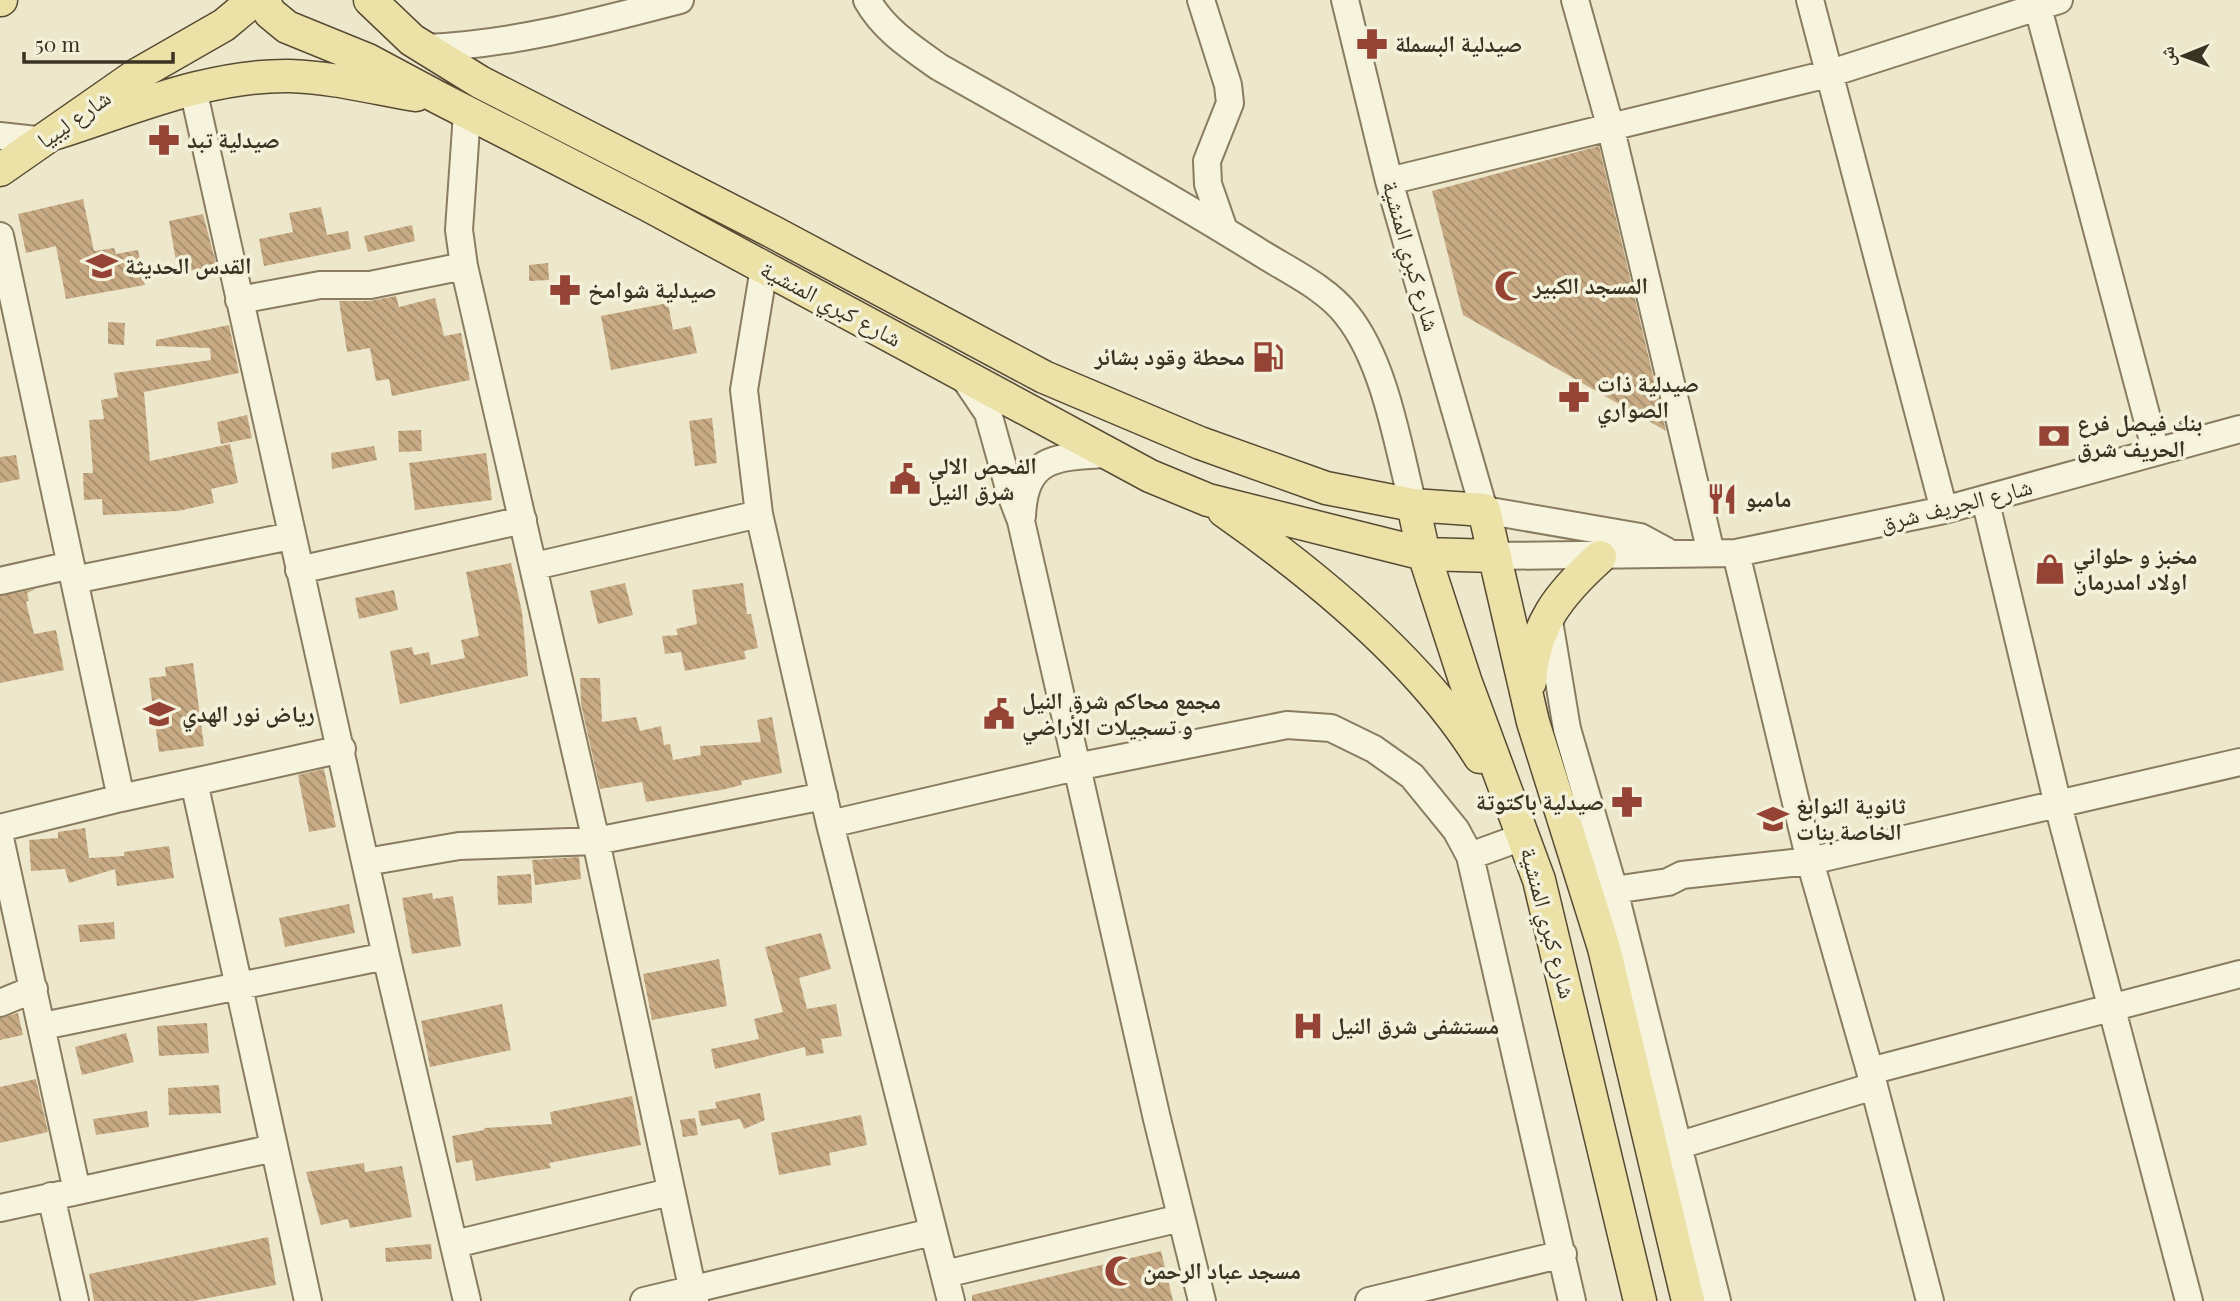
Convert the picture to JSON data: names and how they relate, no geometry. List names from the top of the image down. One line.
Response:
{"streets":{"main road":["شارع ليبيا","شارع كبري المنشية"],"street":["شارع الجريف شرق"]},"crossings":[["شارع كبري المنشية","شارع الجريف شرق"]],"places":{"pharmacy":["صيدلية البسملة","صيدلية تبد","صيدلية شوامخ","صيدلية ذات الصواري","صيدلية باكتوتة"],"school or university":["القدس الحديثة","رياض نور الهدي","ثانوية النوابغ الخاصة بنات"],"mosque":["المسجد الكبير","مسجد عباد الرحمن"],"fuel station":["محطة وقود بشائر"],"bank":["بنك فيصل فرع الحريف شرق"],"public building":["الفحص الالي شرق النيل","مجمع محاكم شرق النيل و تسجيلات الأراضي"],"restaurant":["مامبو"],"shop":["مخبز و حلواني اولاد امدرمان"],"hospital":["مستشفى شرق النيل"]},"scale_bar":"50 m","north":"left"}
